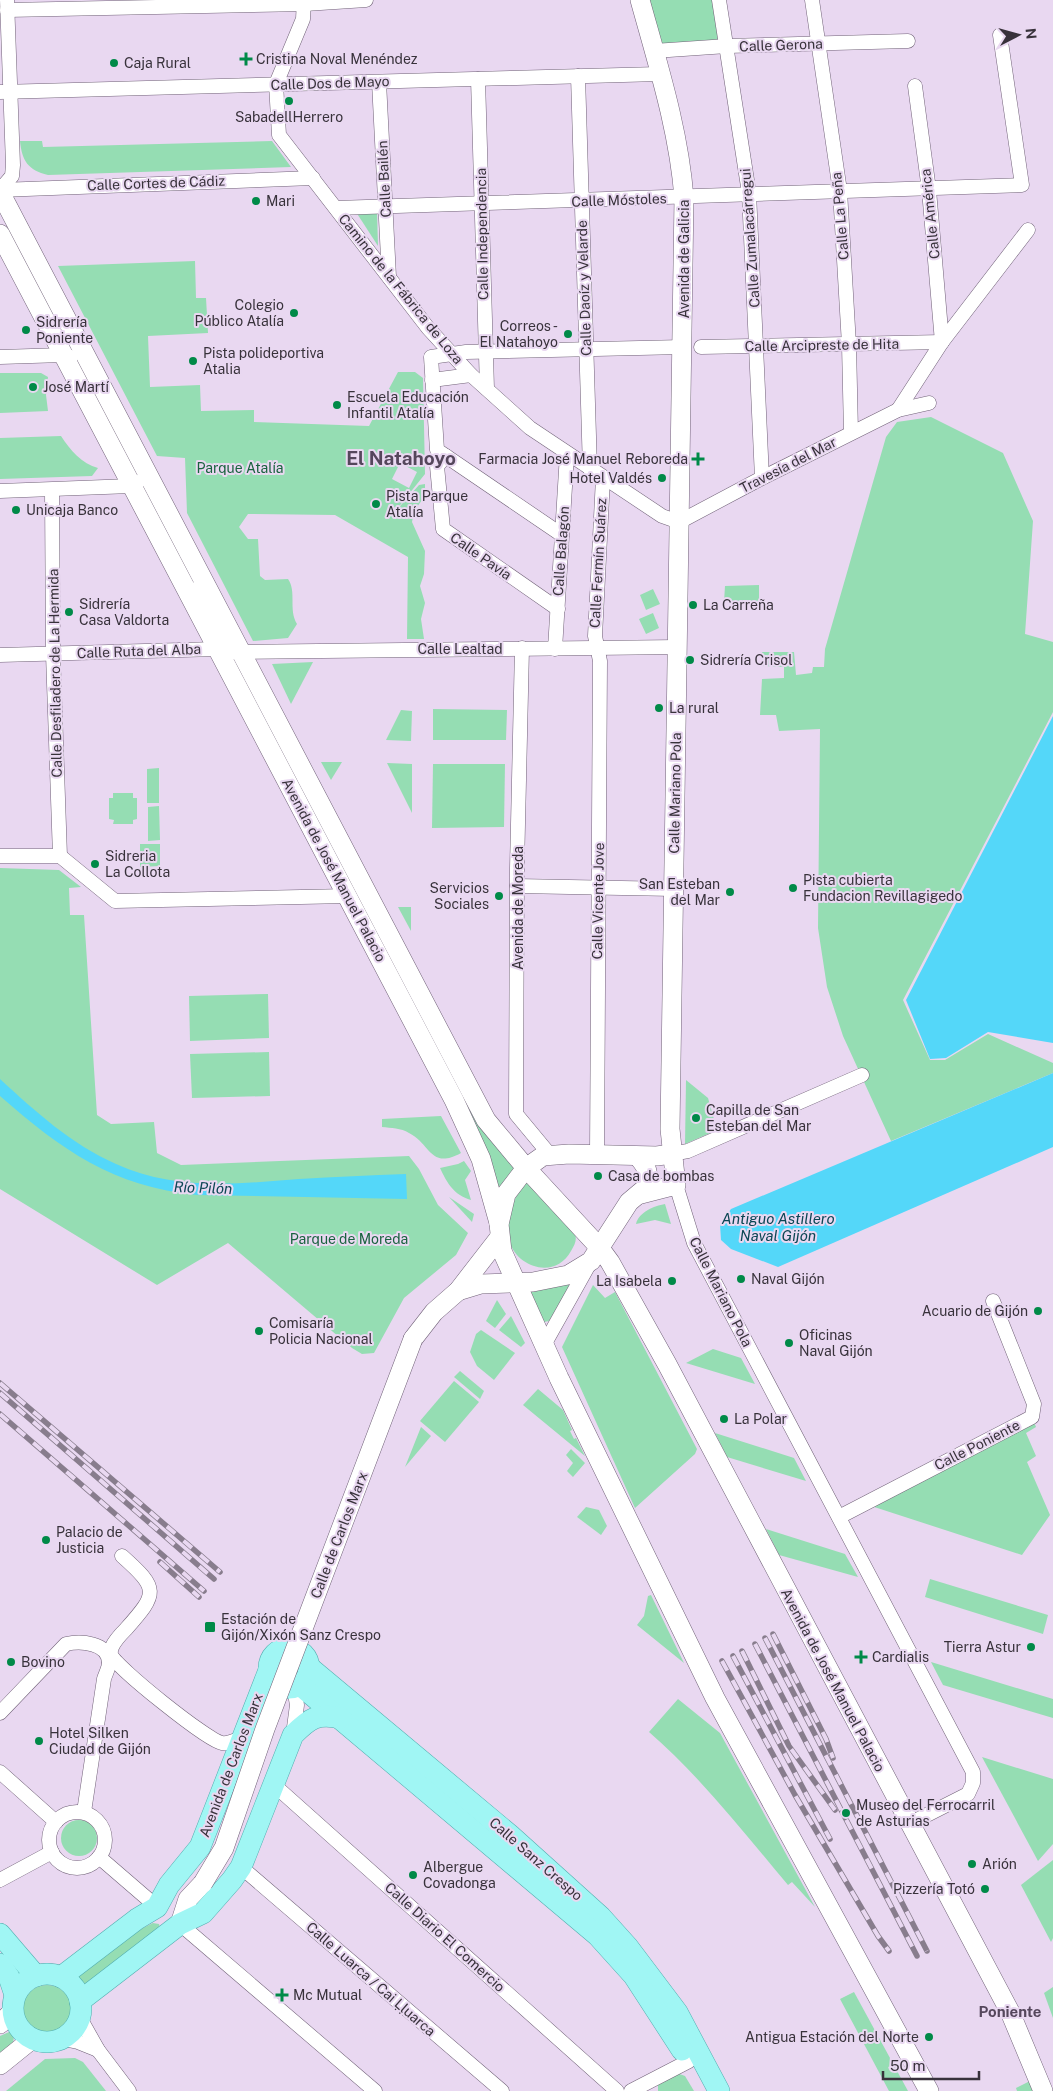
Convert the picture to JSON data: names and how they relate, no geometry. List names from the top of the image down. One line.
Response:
{"streets":{"main road":["Avenida de Galicia","Calle Mariano Pola","Avenida de José Manuel Palacio","Calle de Carlos Marx","Avenida de Carlos Marx","Calle Sanz Crespo"],"street":["Calle Gerona","Calle Dos de Mayo","Calle Bailén","Calle Cortes de Cádiz","Calle Móstoles","Calle América","Calle La Peña","Calle Independencia","Calle Zumalacárregui","Calle Daoíz y Velarde","Camino de la Fábrica de Loza","Calle Arcipreste de Hita","Travesía del Mar","Calle Balagón","Calle Pavía","Calle Fermín Suárez","Calle Lealtad","Calle Ruta del Alba","Calle Desfiladero de La Hermida","Calle Vicente Jove","Avenida de Moreda","Calle Poniente","Calle Diario El Comercio","Calle Luarca / Cai Ḷḷuarca"]},"crossings":[["Calle Gerona","Calle La Peña"],["Calle Gerona","Calle Zumalacárregui"],["Calle Gerona","Avenida de Galicia"],["Calle Dos de Mayo","Calle Bailén"],["Calle Dos de Mayo","Calle Independencia"],["Calle Dos de Mayo","Avenida de Galicia"],["Calle Dos de Mayo","Calle Daoíz y Velarde"],["Calle Dos de Mayo","Camino de la Fábrica de Loza"],["Calle Bailén","Calle Móstoles"],["Calle Bailén","Camino de la Fábrica de Loza"],["Calle Cortes de Cádiz","Camino de la Fábrica de Loza"],["Calle Cortes de Cádiz","Avenida de José Manuel Palacio"],["Calle Móstoles","Calle América"],["Calle Móstoles","Calle La Peña"],["Calle Móstoles","Calle Independencia"],["Calle Móstoles","Calle Zumalacárregui"],["Calle Móstoles","Avenida de Galicia"],["Calle Móstoles","Calle Daoíz y Velarde"],["Calle Móstoles","Camino de la Fábrica de Loza"],["Calle América","Calle Arcipreste de Hita"],["Calle La Peña","Calle Arcipreste de Hita"],["Calle La Peña","Travesía del Mar"],["Calle Independencia","Camino de la Fábrica de Loza"],["Calle Independencia","Calle Arcipreste de Hita"],["Calle Zumalacárregui","Calle Arcipreste de Hita"],["Calle Zumalacárregui","Travesía del Mar"],["Avenida de Galicia","Camino de la Fábrica de Loza"],["Avenida de Galicia","Calle Arcipreste de Hita"],["Avenida de Galicia","Travesía del Mar"],["Avenida de Galicia","Calle Mariano Pola"],["Calle Daoíz y Velarde","Camino de la Fábrica de Loza"],["Calle Daoíz y Velarde","Calle Arcipreste de Hita"],["Camino de la Fábrica de Loza","Calle Arcipreste de Hita"],["Camino de la Fábrica de Loza","Travesía del Mar"],["Camino de la Fábrica de Loza","Calle Balagón"],["Camino de la Fábrica de Loza","Calle Fermín Suárez"],["Camino de la Fábrica de Loza","Calle Mariano Pola"],["Travesía del Mar","Calle Mariano Pola"],["Calle Balagón","Calle Pavía"],["Calle Balagón","Calle Lealtad"],["Calle Fermín Suárez","Calle Lealtad"],["Calle Fermín Suárez","Calle Vicente Jove"],["Calle Lealtad","Calle Mariano Pola"],["Calle Lealtad","Avenida de José Manuel Palacio"],["Calle Lealtad","Calle Vicente Jove"],["Calle Lealtad","Avenida de Moreda"],["Calle Ruta del Alba","Calle Desfiladero de La Hermida"],["Calle Ruta del Alba","Avenida de José Manuel Palacio"],["Calle Mariano Pola","Avenida de José Manuel Palacio"],["Calle Mariano Pola","Calle Poniente"],["Avenida de José Manuel Palacio","Calle de Carlos Marx"],["Calle de Carlos Marx","Avenida de Carlos Marx"],["Avenida de Carlos Marx","Calle Sanz Crespo"]],"districts":["El Natahoyo","Poniente"],"water":["Río Pilón","Antiguo Astillero Naval Gijón"],"parks":["Parque Atalía","Parque de Moreda"],"places":{"health":["Cristina Noval Menéndez","Farmacia José Manuel Reboreda","Cardialis","Mc Mutual"],"other":["Caja Rural","SabadellHerrero","Mari","Colegio Público Atalía","Sidrería Poniente","Correos - El Natahoyo","Pista polideportiva Atalia","José Martí","Escuela Educación Infantil Atalía","Hotel Valdés","Pista Parque Atalía","Unicaja Banco","La Carreña","Sidrería Casa Valdorta","Sidrería Crisol","La rural","Sidreria La Collota","Pista cubierta Fundacion Revillagigedo","San Esteban del Mar","Servicios Sociales","Capilla de San Esteban del Mar","Casa de bombas","Naval Gijón","La Isabela","Acuario de Gijón","Comisaría Policia Nacional","Oficinas Naval Gijón","La Polar","Palacio de Justicia","Tierra Astur","Bovino","Hotel Silken Ciudad de Gijón","Museo del Ferrocarril de Asturias","Arión","Albergue Covadonga","Pizzería Totó","Antigua Estación del Norte"],"transit":["Estación de Gijón/Xixón Sanz Crespo"]},"scale_bar":"50 m","north":"right"}
